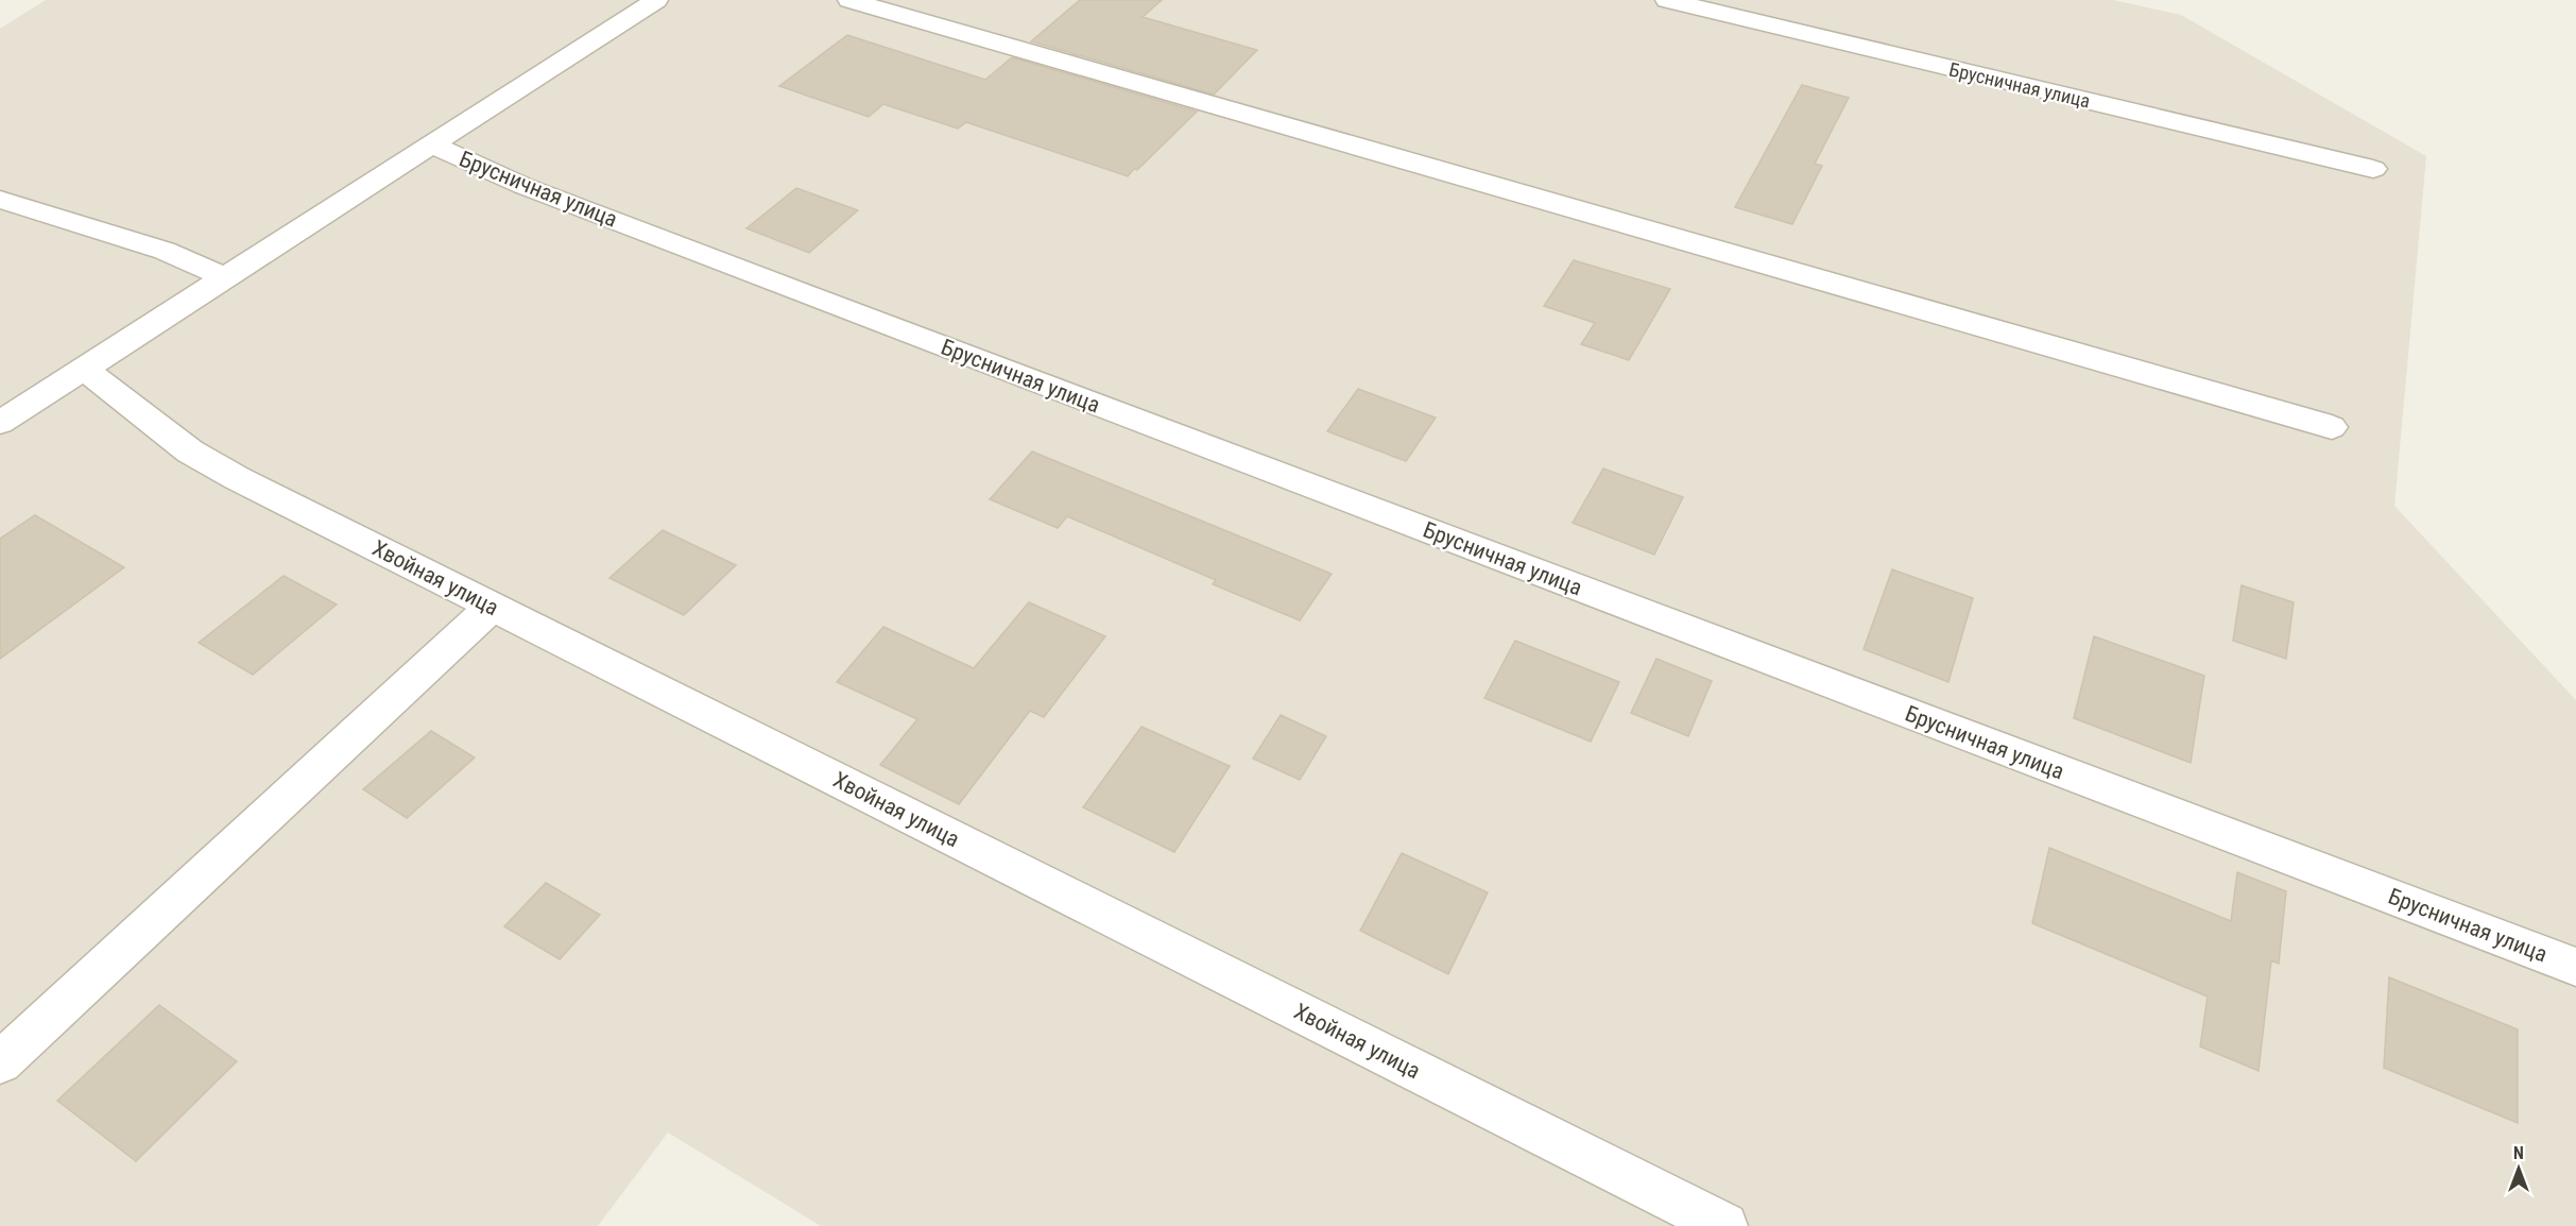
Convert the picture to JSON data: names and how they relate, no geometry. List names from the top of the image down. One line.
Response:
{"streets":{"street":["Брусничная улица","Хвойная улица"]},"crossings":[["Брусничная улица","Хвойная улица"]],"north":"top"}
